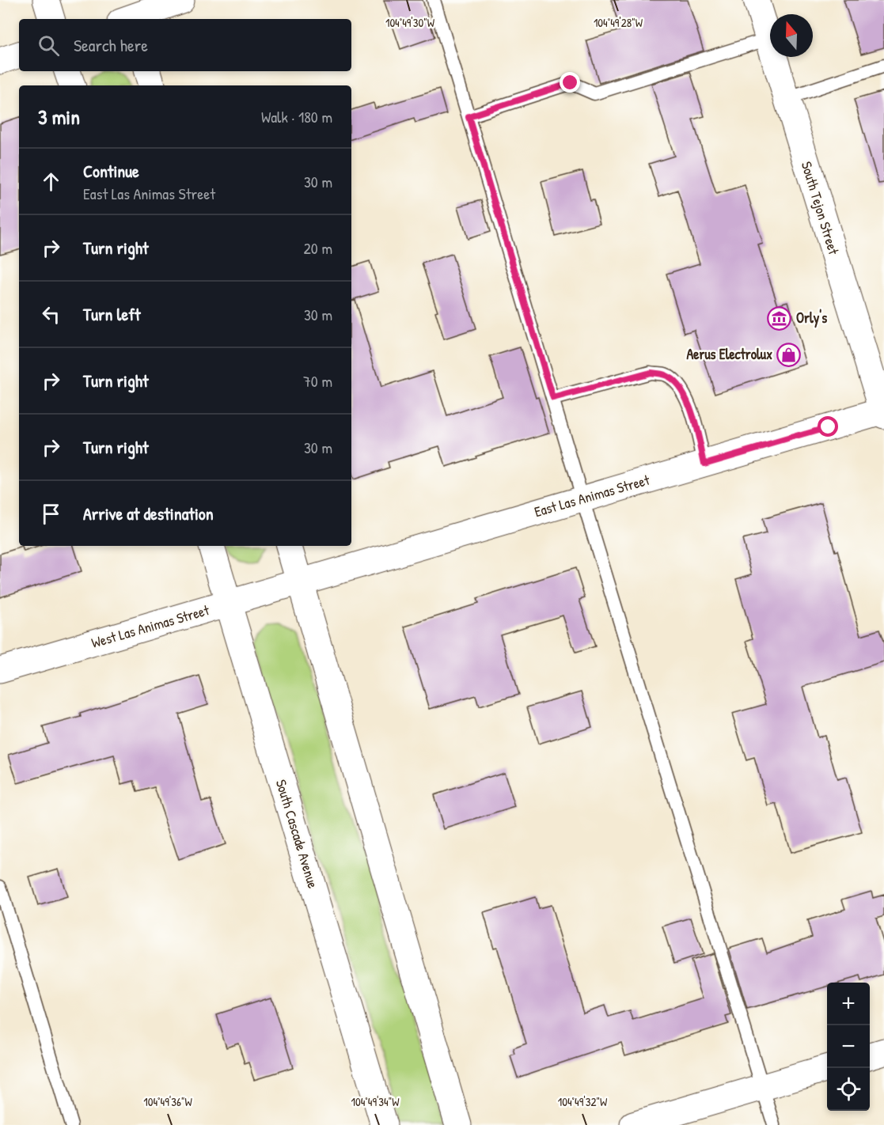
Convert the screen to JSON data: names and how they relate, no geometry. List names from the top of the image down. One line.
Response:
{"streets":{"street":["South Tejon Street","East Las Animas Street","West Las Animas Street","South Cascade Avenue"]},"crossings":[["South Tejon Street","East Las Animas Street"],["East Las Animas Street","West Las Animas Street"],["West Las Animas Street","South Cascade Avenue"]],"places":{"museum":["Orly's"],"shop":["Aerus Electrolux"]},"north":"top","page":{"search":"Search here","heading":["3 min","Walk · 180 m"],"list":[["Continue","East Las Animas Street","30 m"],["Turn right","20 m"],["Turn left","30 m"],["Turn right","70 m"],["Turn right","30 m"],"Arrive at destination"],"map_buttons":["+","−"]},"coordinates":["104°49'30\"W","104°49'28\"W","104°49'36\"W","104°49'34\"W","104°49'32\"W"]}
